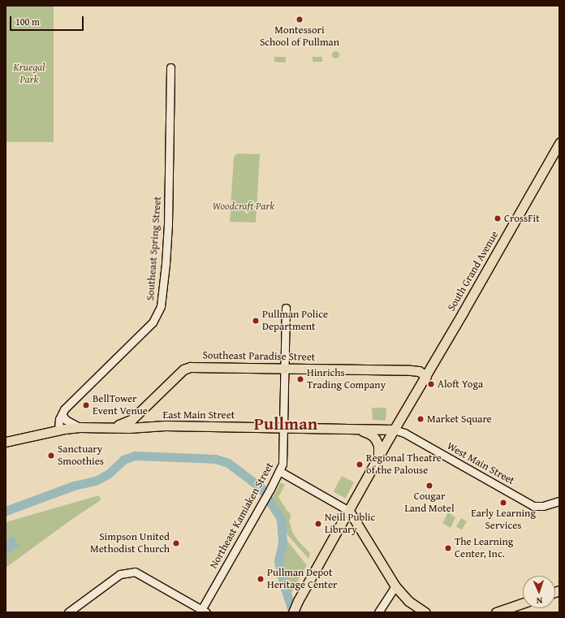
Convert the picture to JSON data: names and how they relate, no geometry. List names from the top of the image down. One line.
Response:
{"streets":{"main road":["South Grand Avenue","Southeast Paradise Street","East Main Street"],"street":["Southeast Spring Street","West Main Street","Northeast Kamiaken Street"]},"crossings":[["Southeast Spring Street","East Main Street"],["South Grand Avenue","Southeast Paradise Street"],["South Grand Avenue","East Main Street"],["South Grand Avenue","West Main Street"],["Southeast Paradise Street","East Main Street"],["Southeast Paradise Street","Northeast Kamiaken Street"],["East Main Street","West Main Street"],["East Main Street","Northeast Kamiaken Street"]],"districts":["Pullman"],"parks":["Kruegal Park","Woodcraft Park"],"places":["Montessori School of Pullman","CrossFit","Pullman Police Department","Hinrichs Trading Company","Aloft Yoga","BellTower Event Venue","Market Square","Sanctuary Smoothies","Regional Theatre of the Palouse","Cougar Land Motel","Early Learning Services","Neill Public Library","Simpson United Methodist Church","The Learning Center, Inc.","Pullman Depot Heritage Center"],"scale_bar":"100 m","north":"bottom"}
